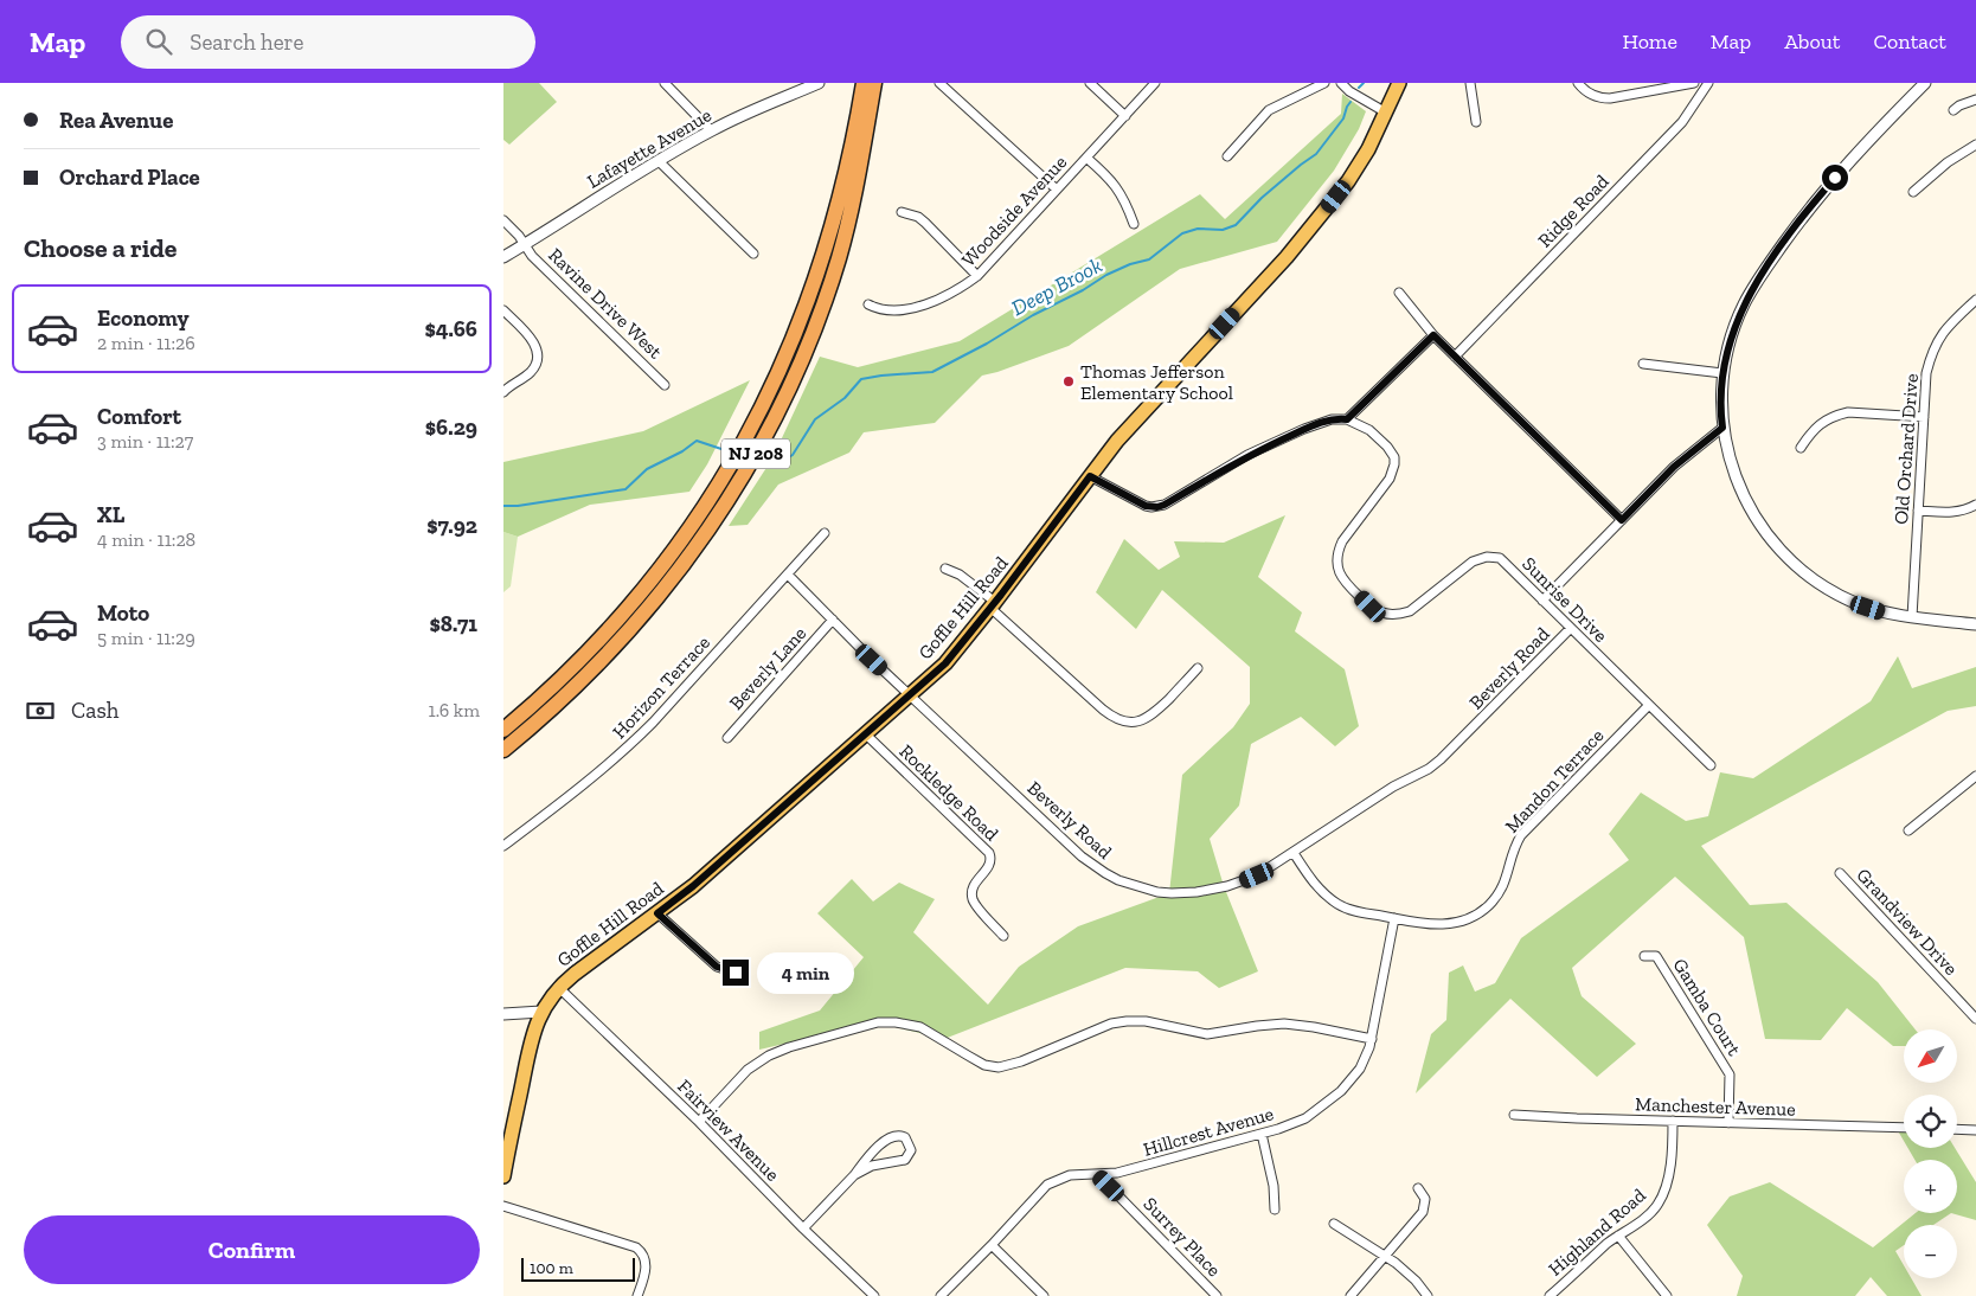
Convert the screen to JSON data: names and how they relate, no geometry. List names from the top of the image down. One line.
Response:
{"streets":{"highway":["NJ 208"],"main road":["Goffle Hill Road"],"street":["Lafayette Avenue","Woodside Avenue","Ridge Road","Ravine Drive West","Old Orchard Drive","Sunrise Drive","Beverly Lane","Beverly Road","Horizon Terrace","Mandon Terrace","Rockledge Road","Grandview Drive","Gamba Court","Manchester Avenue","Fairview Avenue","Hillcrest Avenue","Highland Road","Surrey Place"]},"crossings":[["Lafayette Avenue","Ravine Drive West"],["Sunrise Drive","Beverly Road"],["Sunrise Drive","Mandon Terrace"],["Goffle Hill Road","Beverly Road"],["Goffle Hill Road","Rockledge Road"],["Goffle Hill Road","Fairview Avenue"],["Beverly Lane","Beverly Road"],["Beverly Road","Horizon Terrace"],["Beverly Road","Mandon Terrace"],["Mandon Terrace","Hillcrest Avenue"],["Gamba Court","Manchester Avenue"],["Manchester Avenue","Highland Road"],["Hillcrest Avenue","Surrey Place"]],"water":["Deep Brook"],"places":["Thomas Jefferson Elementary School"],"scale_bar":"100 m","north":"bottom left","page":{"header":"Map","search":"Search here","nav":["Home","Map","About","Contact"],"banner":["Rea Avenue","Orchard Place"],"heading":"Choose a ride","list":[{"name":"Economy","note":"2 min · 11:26","value":"$4.66"},{"name":"Comfort","note":"3 min · 11:27","value":"$6.29"},{"name":"XL","note":"4 min · 11:28","value":"$7.92"},{"name":"Moto","note":"5 min · 11:29","value":"$8.71"}],"pay":["Cash","1.6 km"],"bubble":"4 min","map_buttons":["+","−"],"buttons":"Confirm","scale":"100 m"}}
